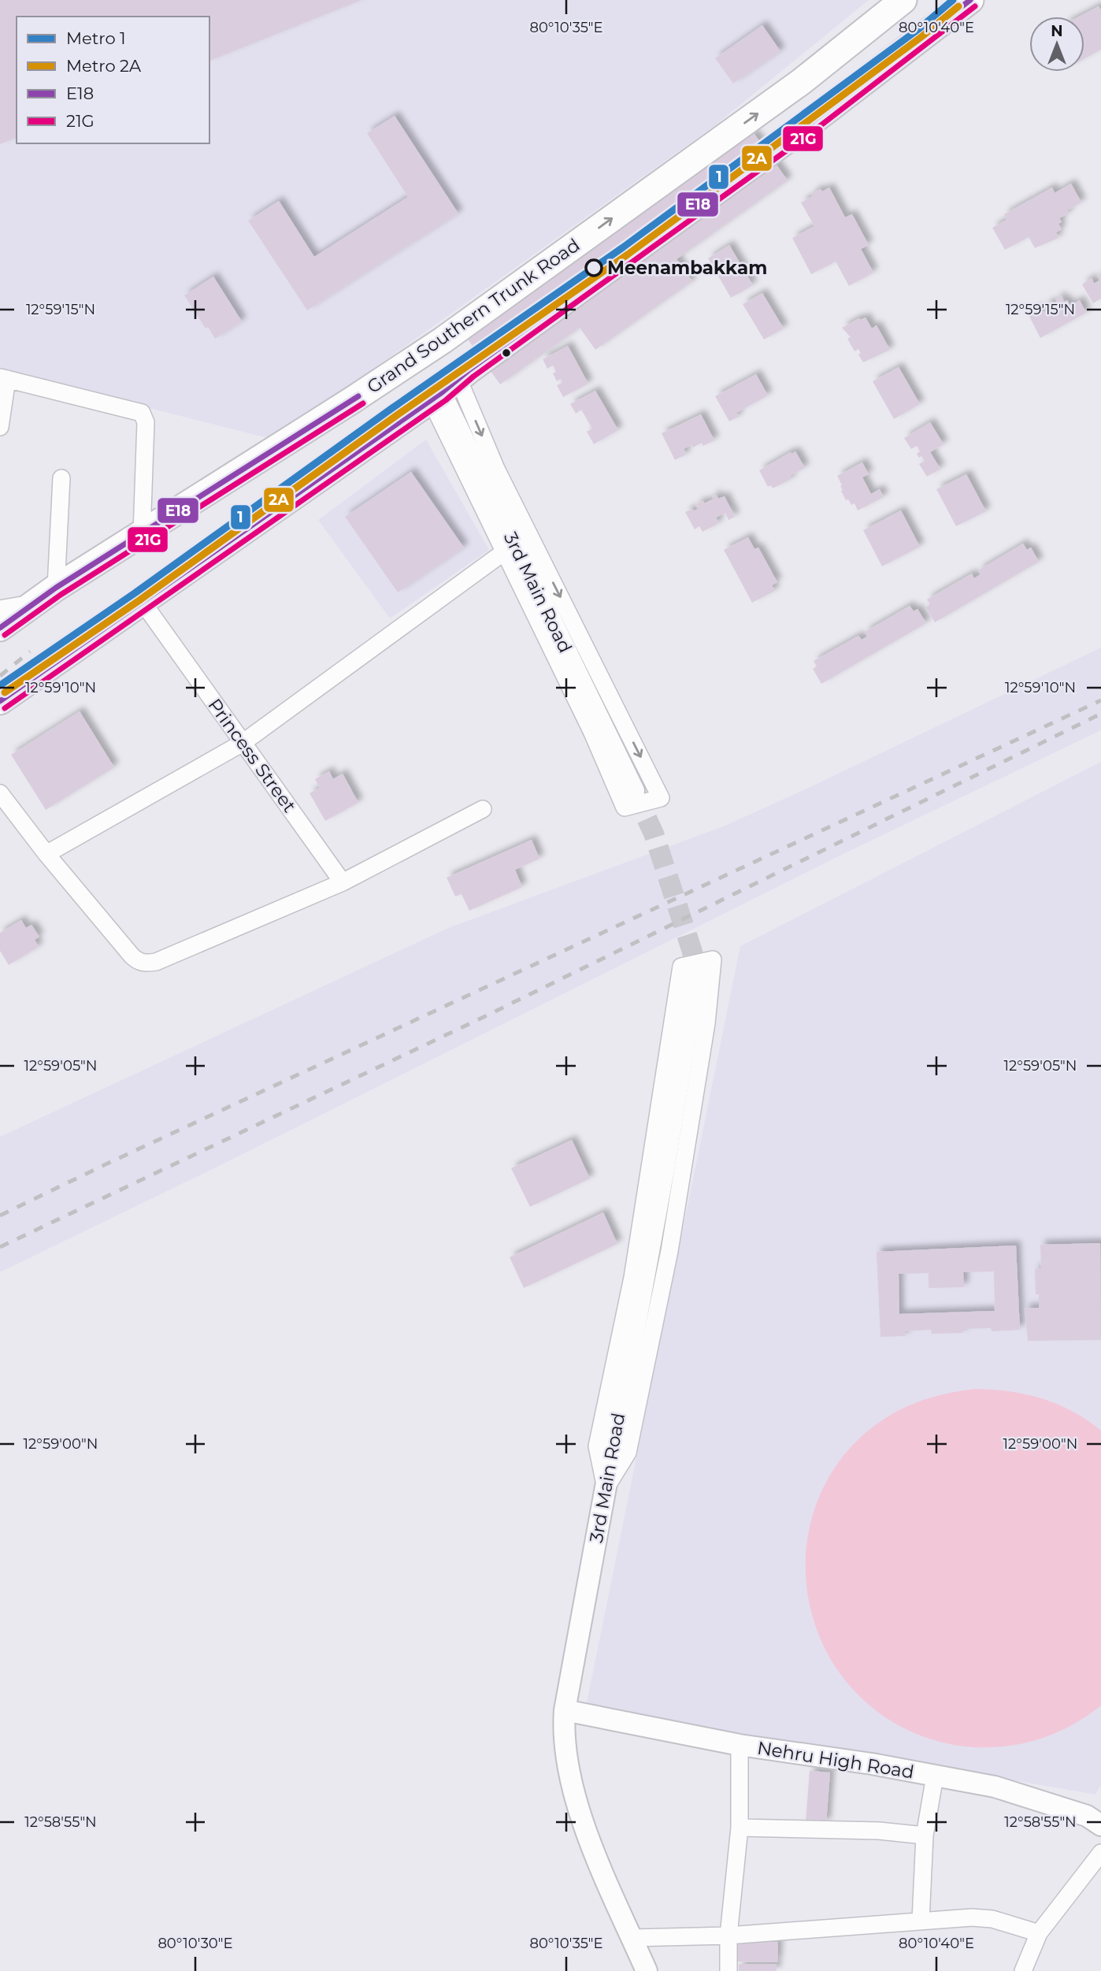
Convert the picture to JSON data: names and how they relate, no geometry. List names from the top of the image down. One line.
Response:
{"streets":{"main road":["Grand Southern Trunk Road"],"street":["3rd Main Road","Princess Street","Nehru High Road"]},"crossings":[["3rd Main Road","Nehru High Road"]],"places":["Meenambakkam"],"lines":["metro line 1","transit line E18","metro line 2A","transit line 21G"],"legend":["Metro 1","Metro 2A","E18","21G"],"north":"top","coordinates":["80°10'35\"E","80°10'40\"E","12°59'15\"N","12°59'10\"N","12°59'05\"N","12°59'00\"N","12°58'55\"N","80°10'30\"E"]}
